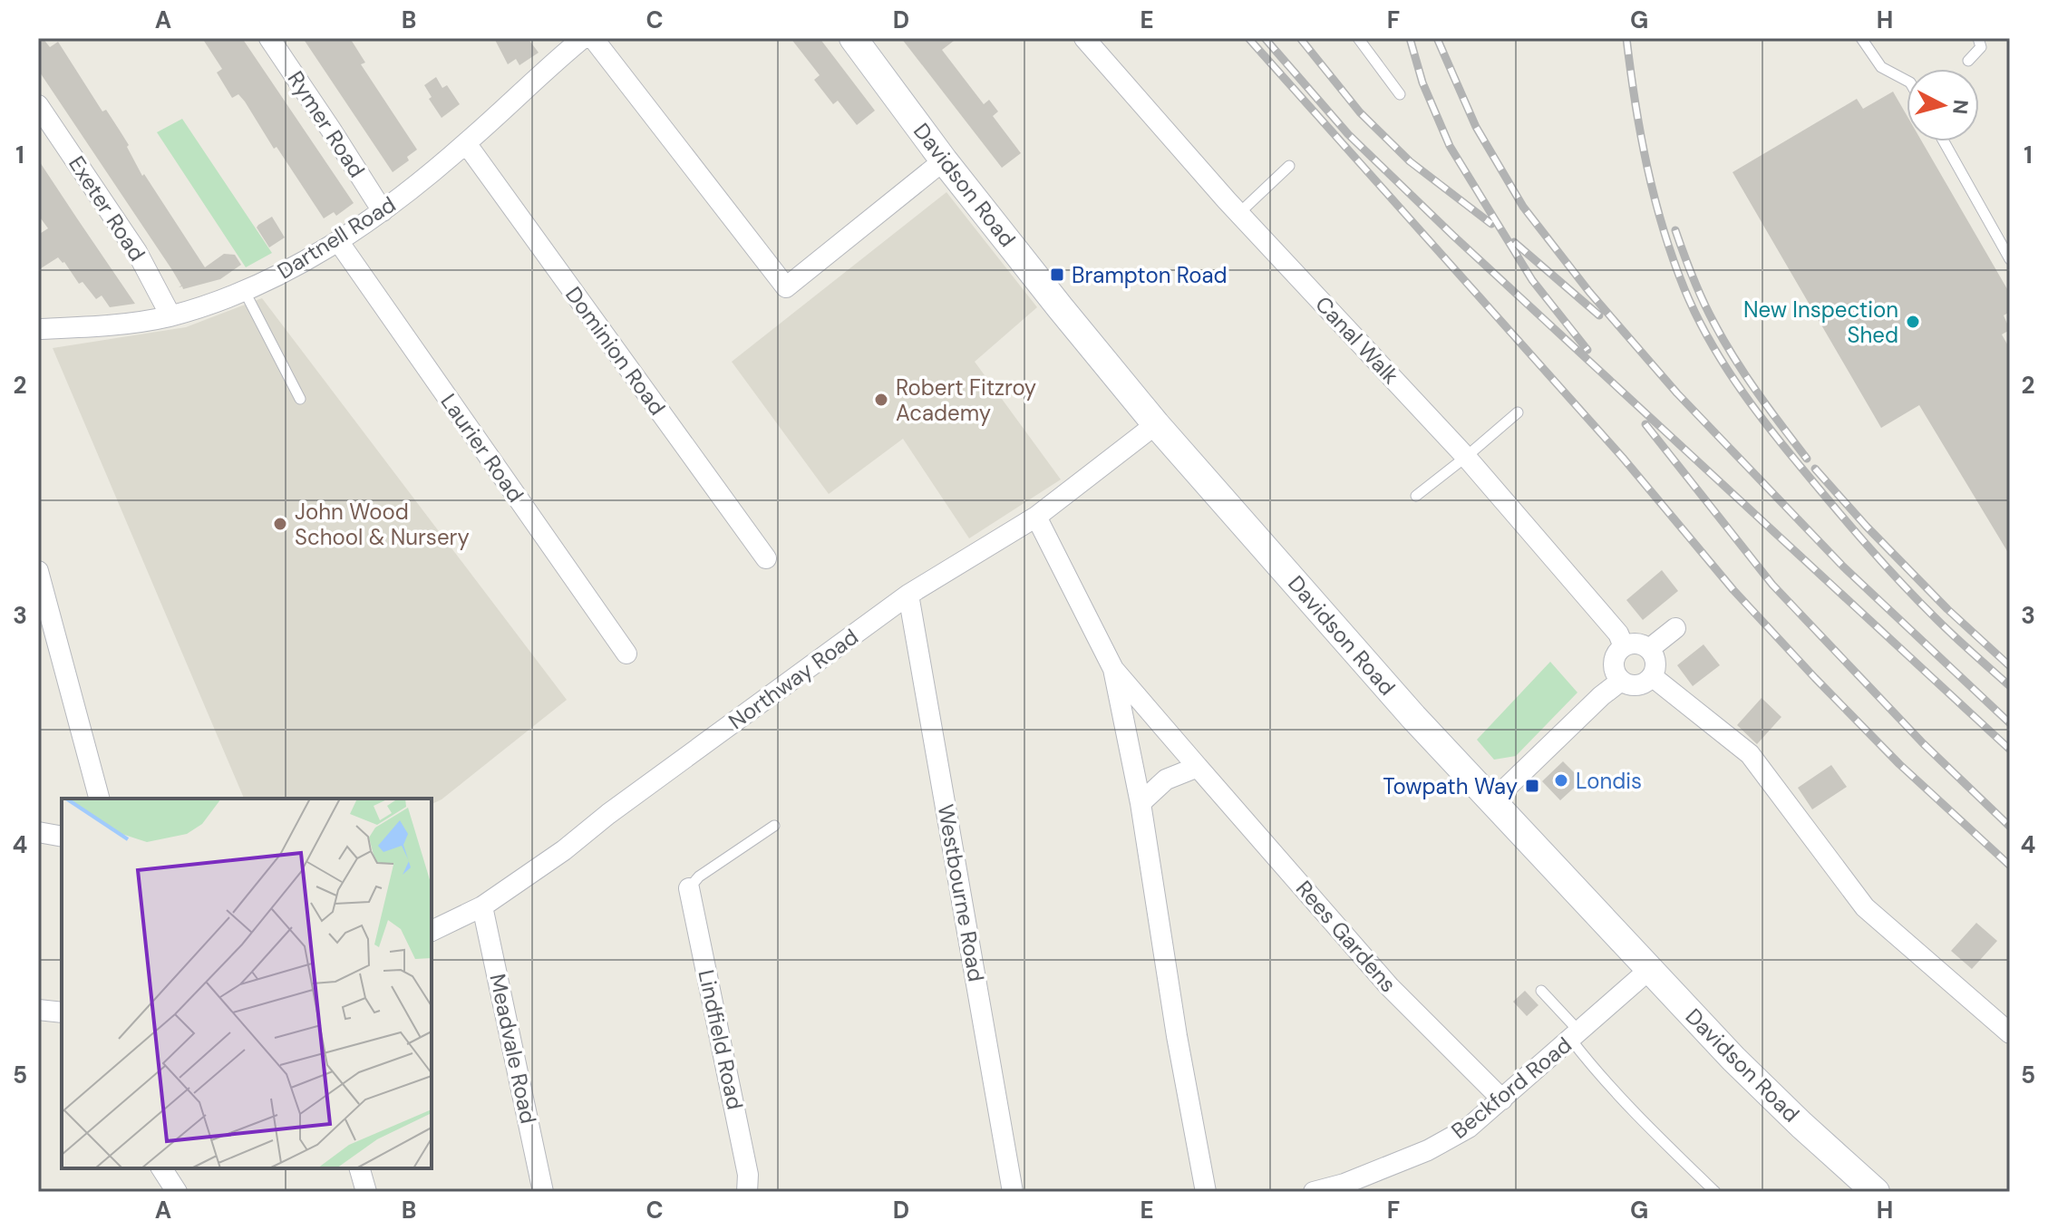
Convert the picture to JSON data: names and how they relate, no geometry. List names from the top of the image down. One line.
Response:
{"streets":{"street":["Rymer Road","Davidson Road","Exeter Road","Dartnell Road","Canal Walk","Dominion Road","Laurier Road","Northway Road","Westbourne Road","Rees Gardens","Lindfield Road","Meadvale Road","Beckford Road"]},"crossings":[["Rymer Road","Dartnell Road"],["Davidson Road","Northway Road"],["Davidson Road","Beckford Road"],["Exeter Road","Dartnell Road"],["Dartnell Road","Dominion Road"],["Dartnell Road","Laurier Road"],["Northway Road","Westbourne Road"],["Northway Road","Rees Gardens"],["Northway Road","Meadvale Road"],["Rees Gardens","Beckford Road"]],"places":{"transit":["Brampton Road","Towpath Way"],"other":["New Inspection Shed","Robert Fitzroy Academy","John Wood School & Nursery","Londis"]},"north":"right","grid":{"columns":["A","B","C","D","E","F","G","H"],"rows":["1","2","3","4","5"]}}
